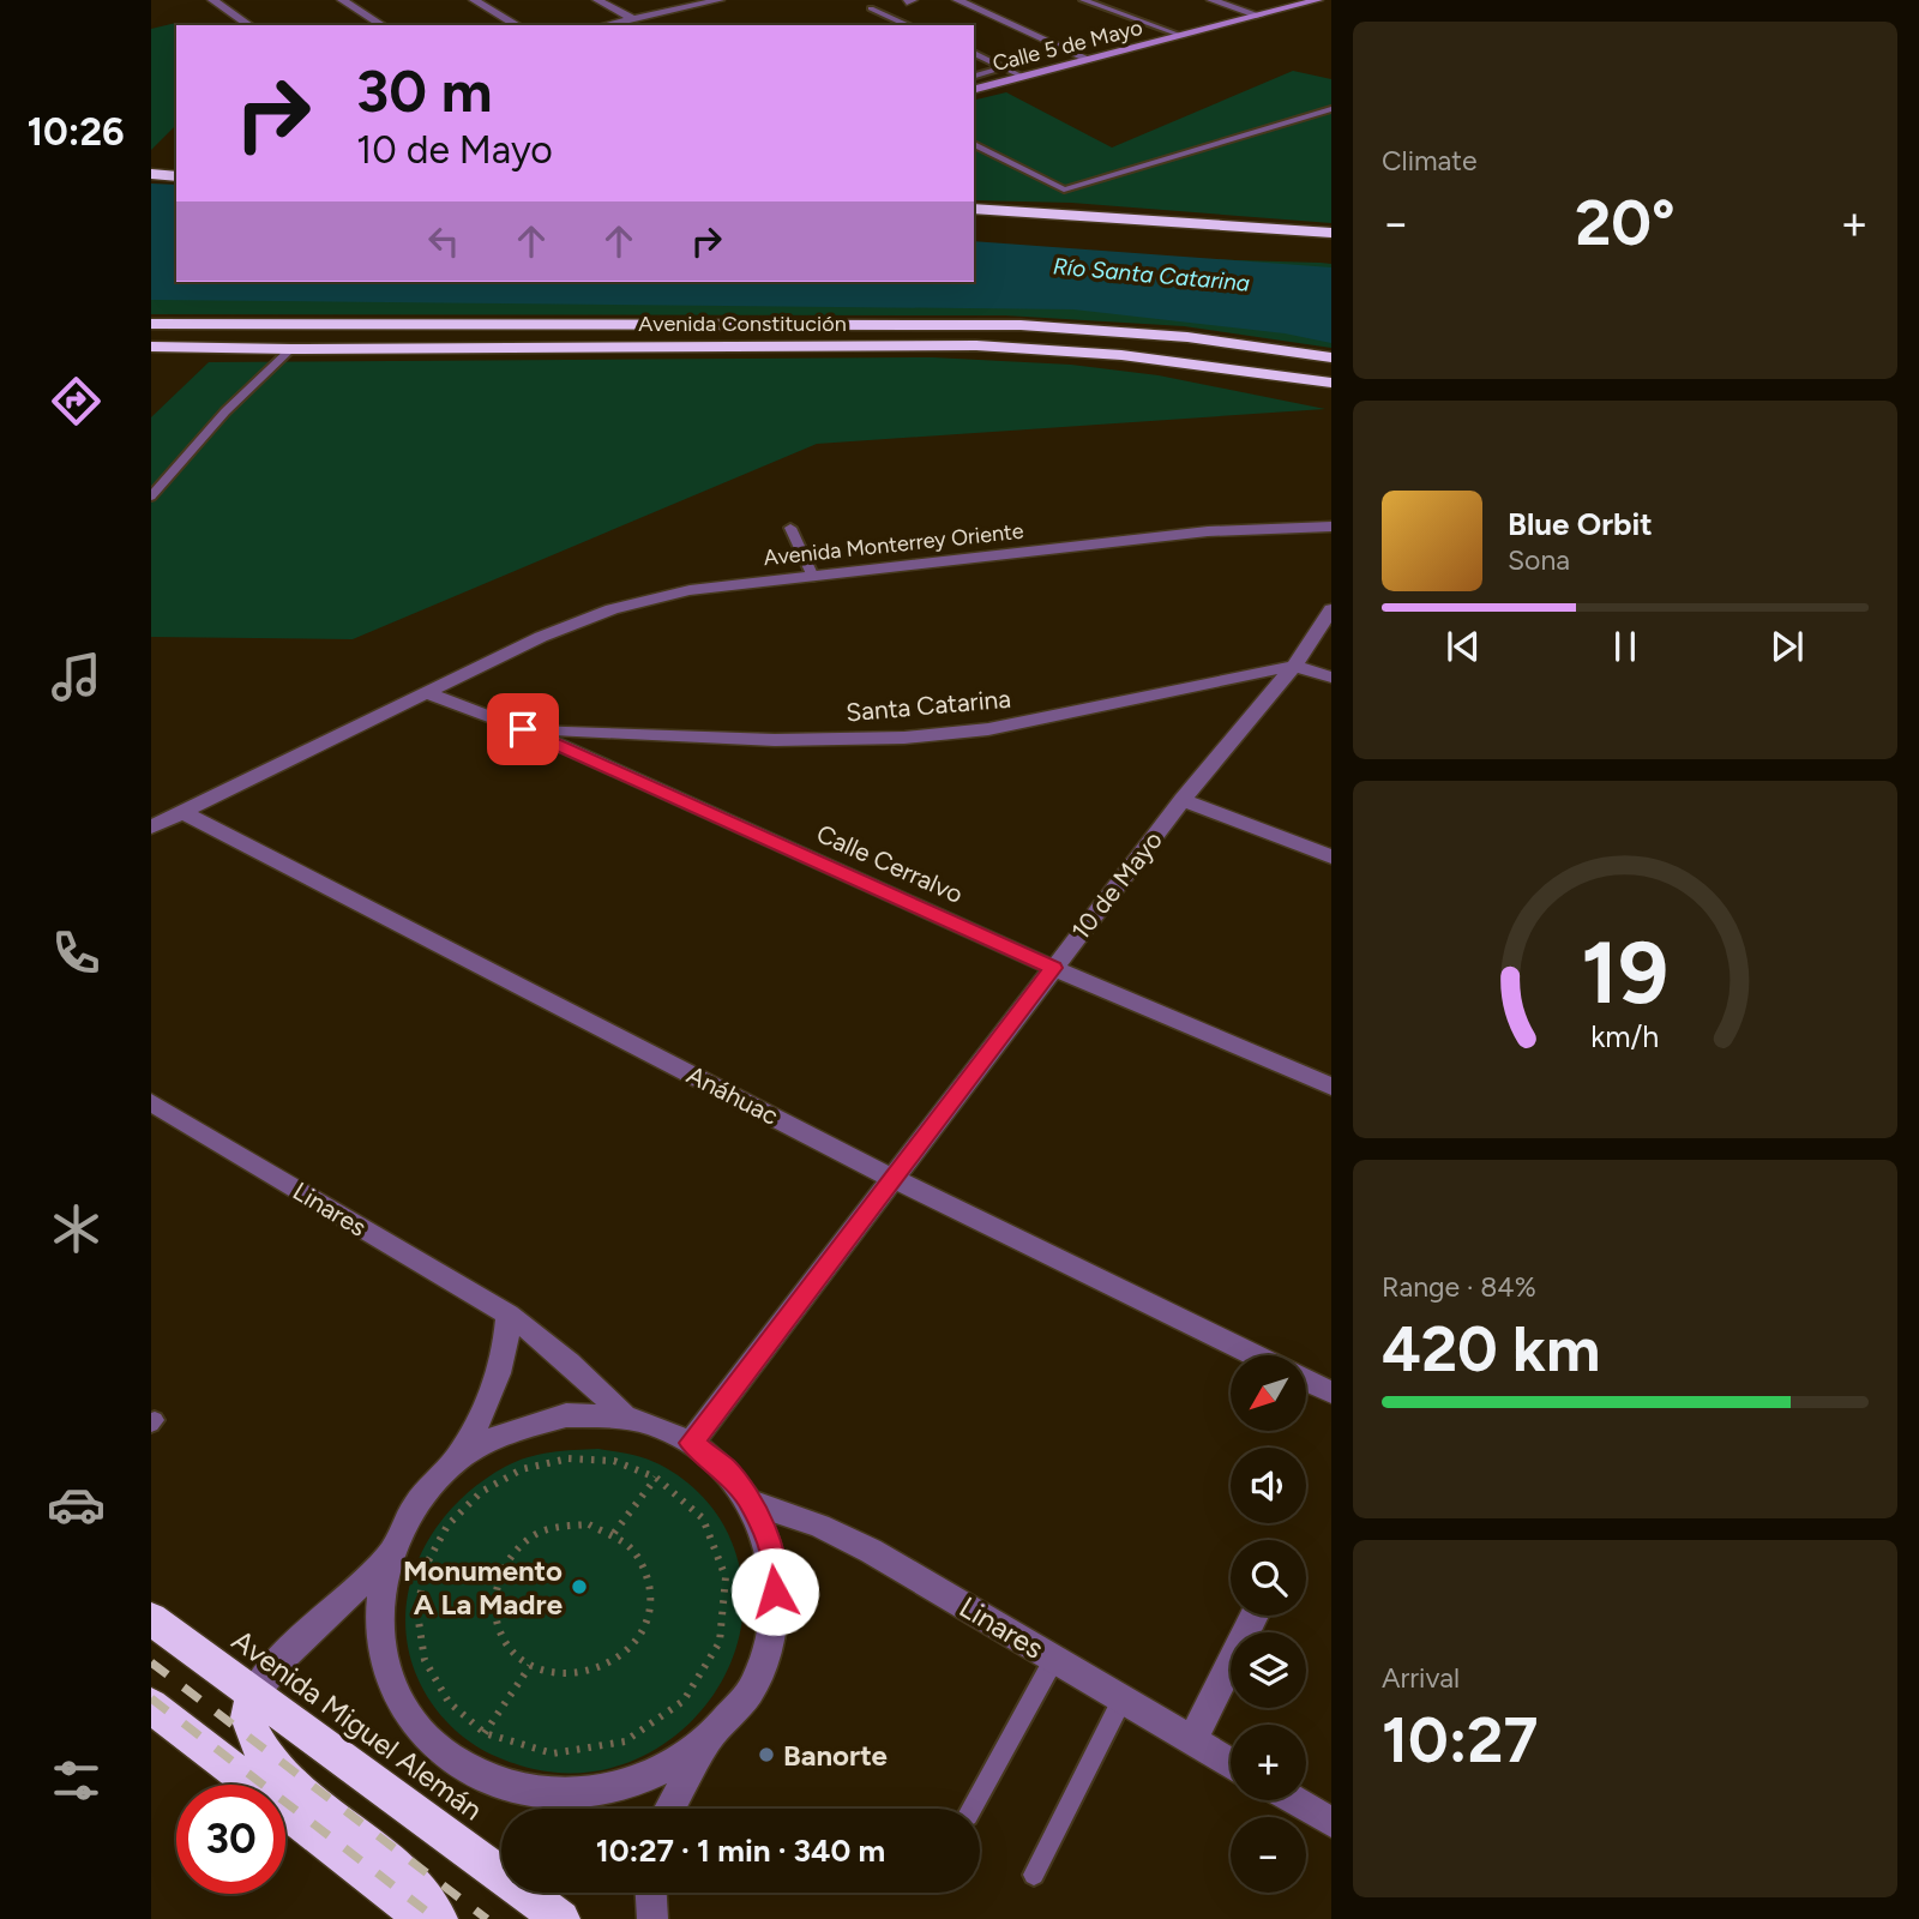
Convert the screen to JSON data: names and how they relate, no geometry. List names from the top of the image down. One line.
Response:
{"streets":{"highway":["Avenida Constitución","Avenida Miguel Alemán"],"street":["Calle 5 de Mayo","Avenida Monterrey Oriente","Santa Catarina","Calle Cerralvo","10 de Mayo","Anáhuac","Linares"]},"crossings":[["Avenida Monterrey Oriente","Calle Cerralvo"],["Avenida Monterrey Oriente","Anáhuac"],["Santa Catarina","Calle Cerralvo"],["Santa Catarina","10 de Mayo"],["Calle Cerralvo","10 de Mayo"],["10 de Mayo","Anáhuac"]],"water":["Río Santa Catarina"],"places":["Monumento A La Madre","Banorte"],"north":"bottom left","page":{"tabs":"10:26","tile":["Climate",["Range · 84%","420 km"],["Arrival","10:27"]],"turn":["30 m","10 de Mayo"],"heat":["−","20°","+"],"song":["Blue Orbit","Sona"],"map_buttons":["+","−"],"limit":"30","trip":"10:27 · 1 min · 340 m","gauge":["19","km/h"]}}
